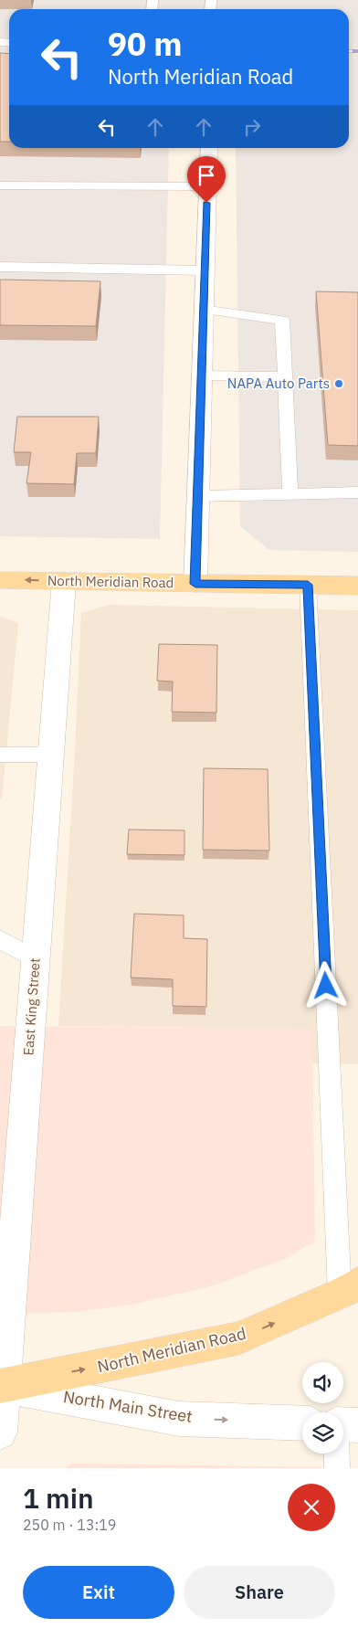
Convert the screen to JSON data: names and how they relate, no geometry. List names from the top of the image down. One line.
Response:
{"streets":{"main road":["North Meridian Road"],"street":["East King Street","North Main Street"]},"crossings":[["North Meridian Road","East King Street"],["North Meridian Road","North Main Street"],["East King Street","North Main Street"]],"one_way":["North Main Street"],"places":["NAPA Auto Parts"],"page":{"turn":["90 m","North Meridian Road"],"heading":["1 min","250 m · 13:19"],"buttons":["Exit","Share"]}}
